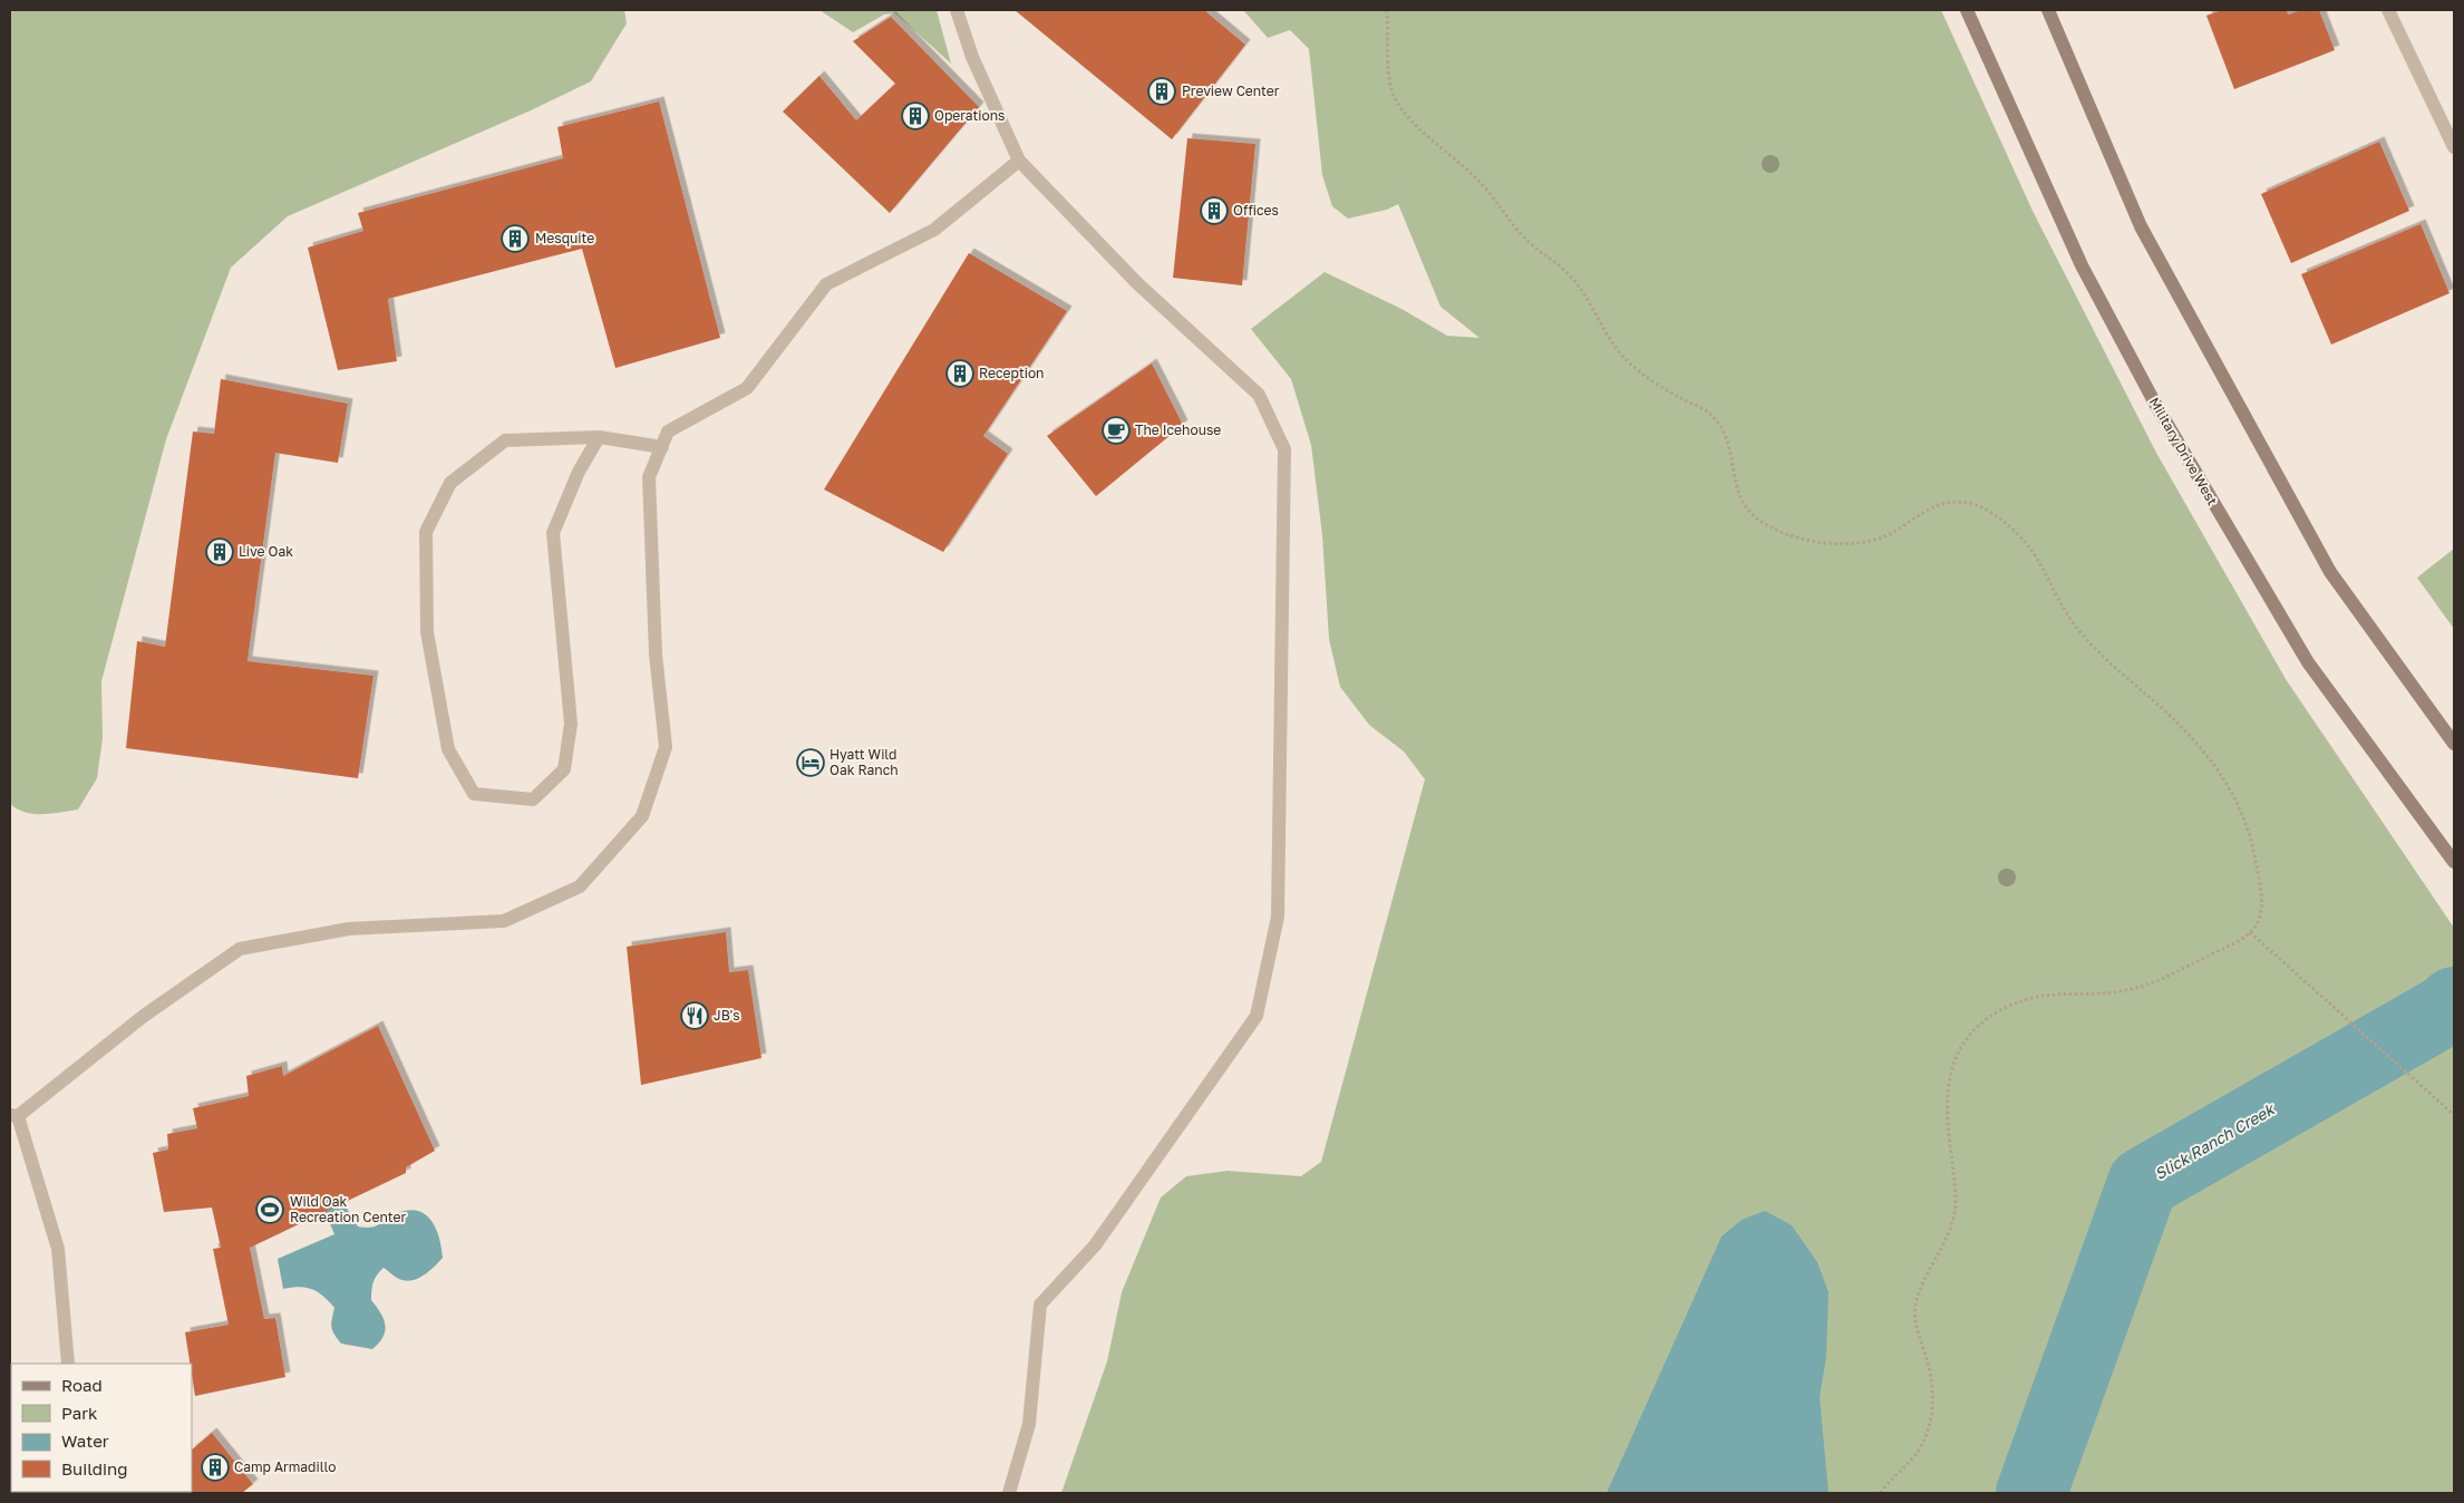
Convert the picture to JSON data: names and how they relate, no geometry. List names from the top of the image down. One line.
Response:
{"streets":{"main road":["Military Drive West"]},"water":["Slick Ranch Creek"],"places":{"building":["Preview Center","Operations","Offices","Mesquite","Reception","Live Oak","Camp Armadillo"],"cafe":["The Icehouse"],"hotel":["Hyatt Wild Oak Ranch"],"restaurant":["JB's"],"sports":["Wild Oak Recreation Center"]},"legend":["Road","Park","Water","Building"]}
